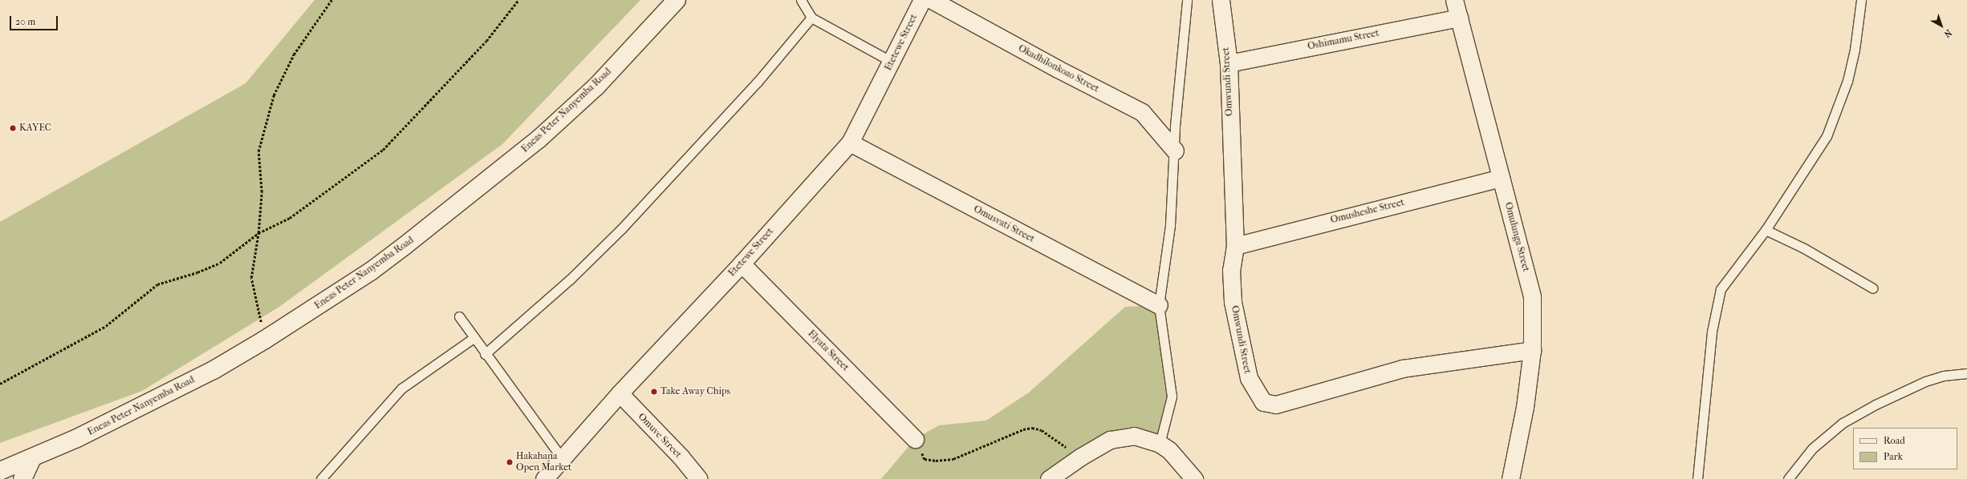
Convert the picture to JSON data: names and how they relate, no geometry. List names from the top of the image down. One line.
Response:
{"streets":{"main road":["Eneas Peter Nanyemba Road"],"street":["Oshimamu Street","Etetewe Street","Okadhilonkoao Street","Omwundi Street","Omusheshe Street","Omusvati Street","Omulunga Street","Elyata Street","Omuve Street"]},"crossings":[["Oshimamu Street","Omwundi Street"],["Oshimamu Street","Omulunga Street"],["Etetewe Street","Omusvati Street"],["Etetewe Street","Elyata Street"],["Etetewe Street","Omuve Street"],["Omwundi Street","Omusheshe Street"],["Omwundi Street","Omulunga Street"],["Omusheshe Street","Omulunga Street"]],"places":["KAYEC","Take Away Chips","Hakahana Open Market"],"legend":["Road","Park"],"scale_bar":"20 m","north":"bottom right"}
